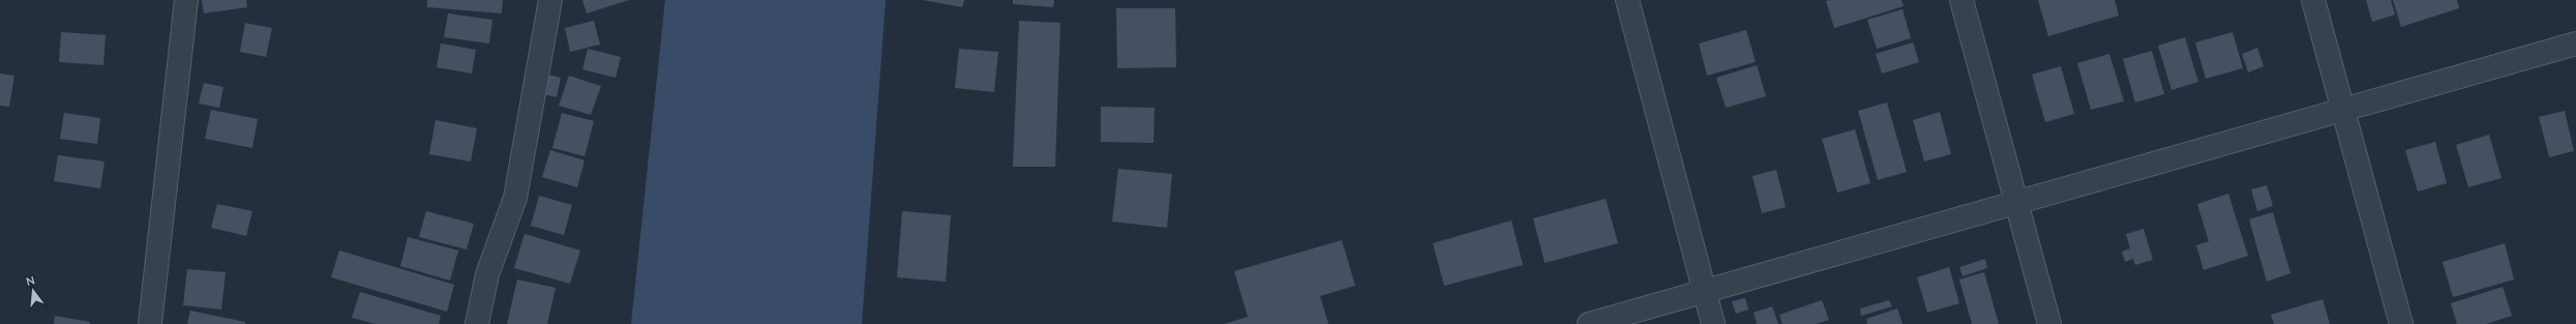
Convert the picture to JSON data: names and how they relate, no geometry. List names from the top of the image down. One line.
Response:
{"north":"top"}
